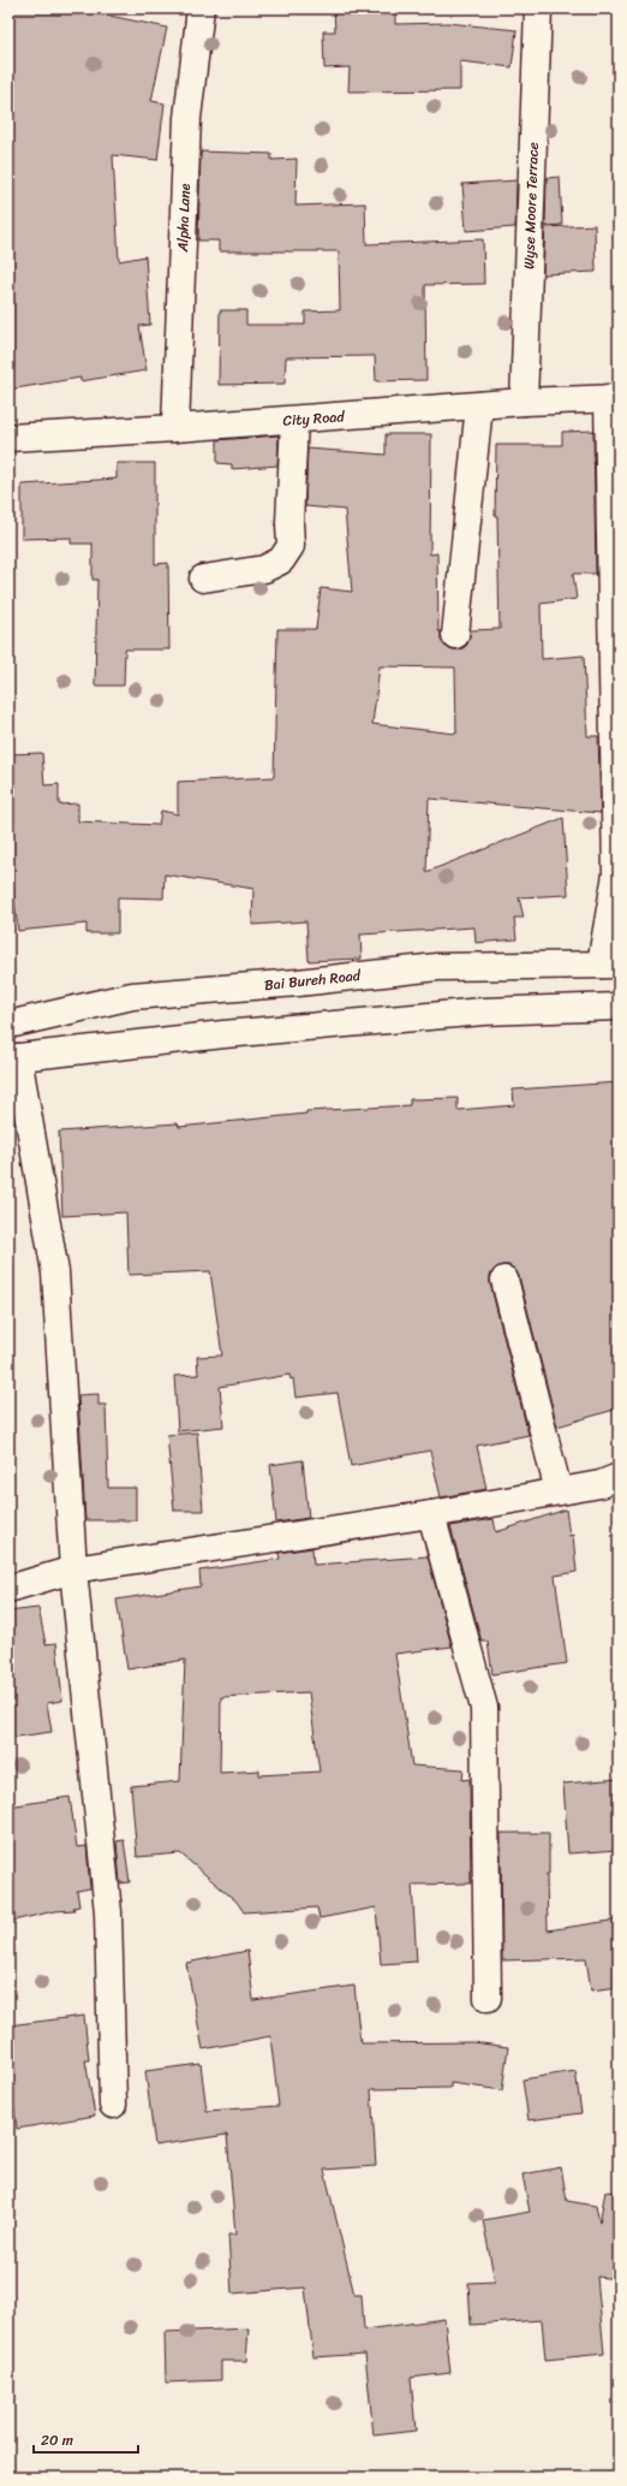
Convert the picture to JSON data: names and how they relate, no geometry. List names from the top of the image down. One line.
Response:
{"streets":{"main road":["Wyse Moore Terrace","Alpha Lane","City Road","Bai Bureh Road"]},"crossings":[["Wyse Moore Terrace","City Road"],["Alpha Lane","City Road"]],"scale_bar":"20 m"}
